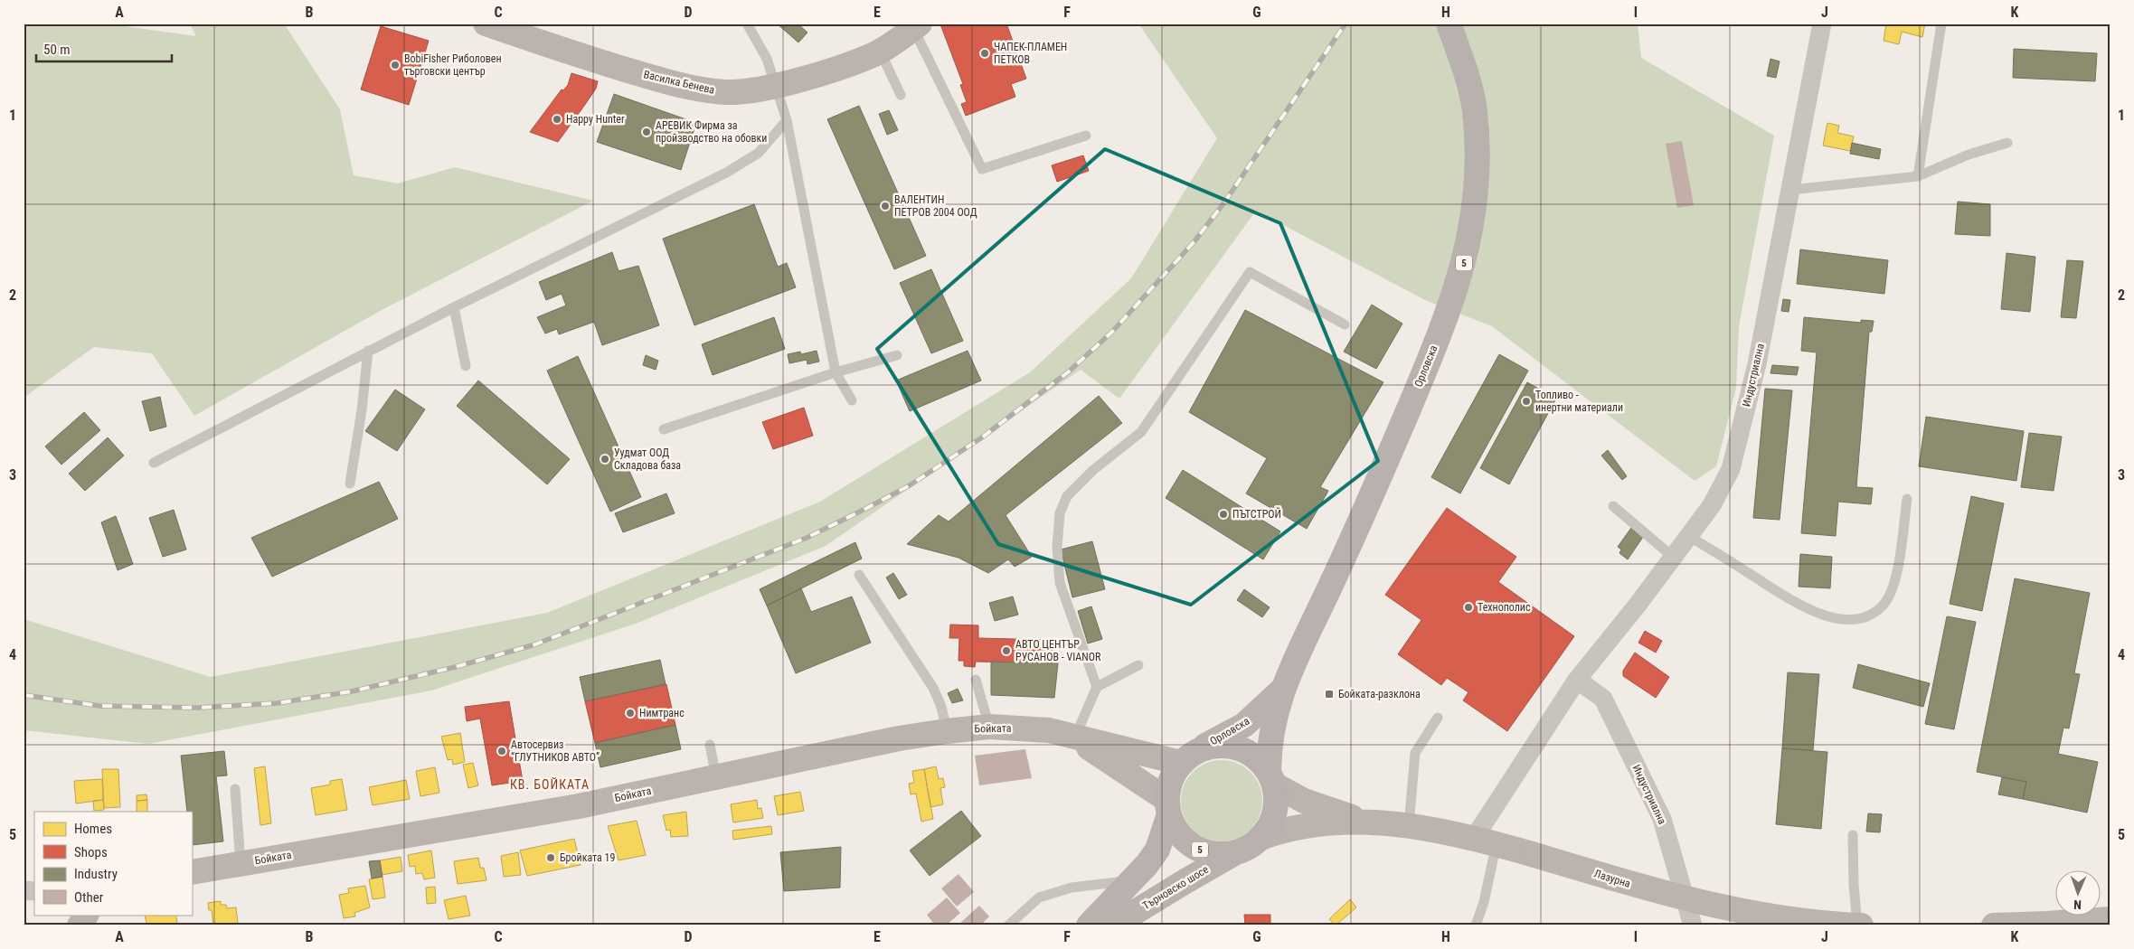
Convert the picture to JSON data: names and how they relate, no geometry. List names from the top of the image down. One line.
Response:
{"streets":{"main road":["5","Орловска","Търновско шосе"],"street":["Василка Бенева","Индустриална","Бойката","Лазурна"]},"crossings":[["5","Орловска"],["5","Бойката"],["5","Лазурна"],["5","Търновско шосе"],["Орловска","Бойката"],["Орловска","Лазурна"],["Орловска","Търновско шосе"],["Индустриална","Лазурна"],["Бойката","Лазурна"],["Бойката","Търновско шосе"],["Лазурна","Търновско шосе"]],"districts":["КВ. БОЙКАТА"],"places":{"other":["ЧАПЕК-ПЛАМЕН ПЕТКОВ","BobiFisher Риболовен търговски център","Happy Hunter","АРЕВИК Фирма за пройзводство на обовки","ВАЛЕНТИН ПЕТРОВ 2004 ООД","Топливо - инертни материали","Уудмат ООД Складова база","ПЪТСТРОЙ","Технополис","АВТО ЦЕНТЪР РУСАНОВ - VIANOR","Нимтранс","Автосервиз “ГЛУТНИКОВ АВТО”","Бройката 19"],"transit":["Бойката-разклона"]},"legend":["Homes","Shops","Industry","Other"],"scale_bar":"50 m","north":"bottom","grid":{"columns":["A","B","C","D","E","F","G","H","I","J","K"],"rows":["1","2","3","4","5"]}}
